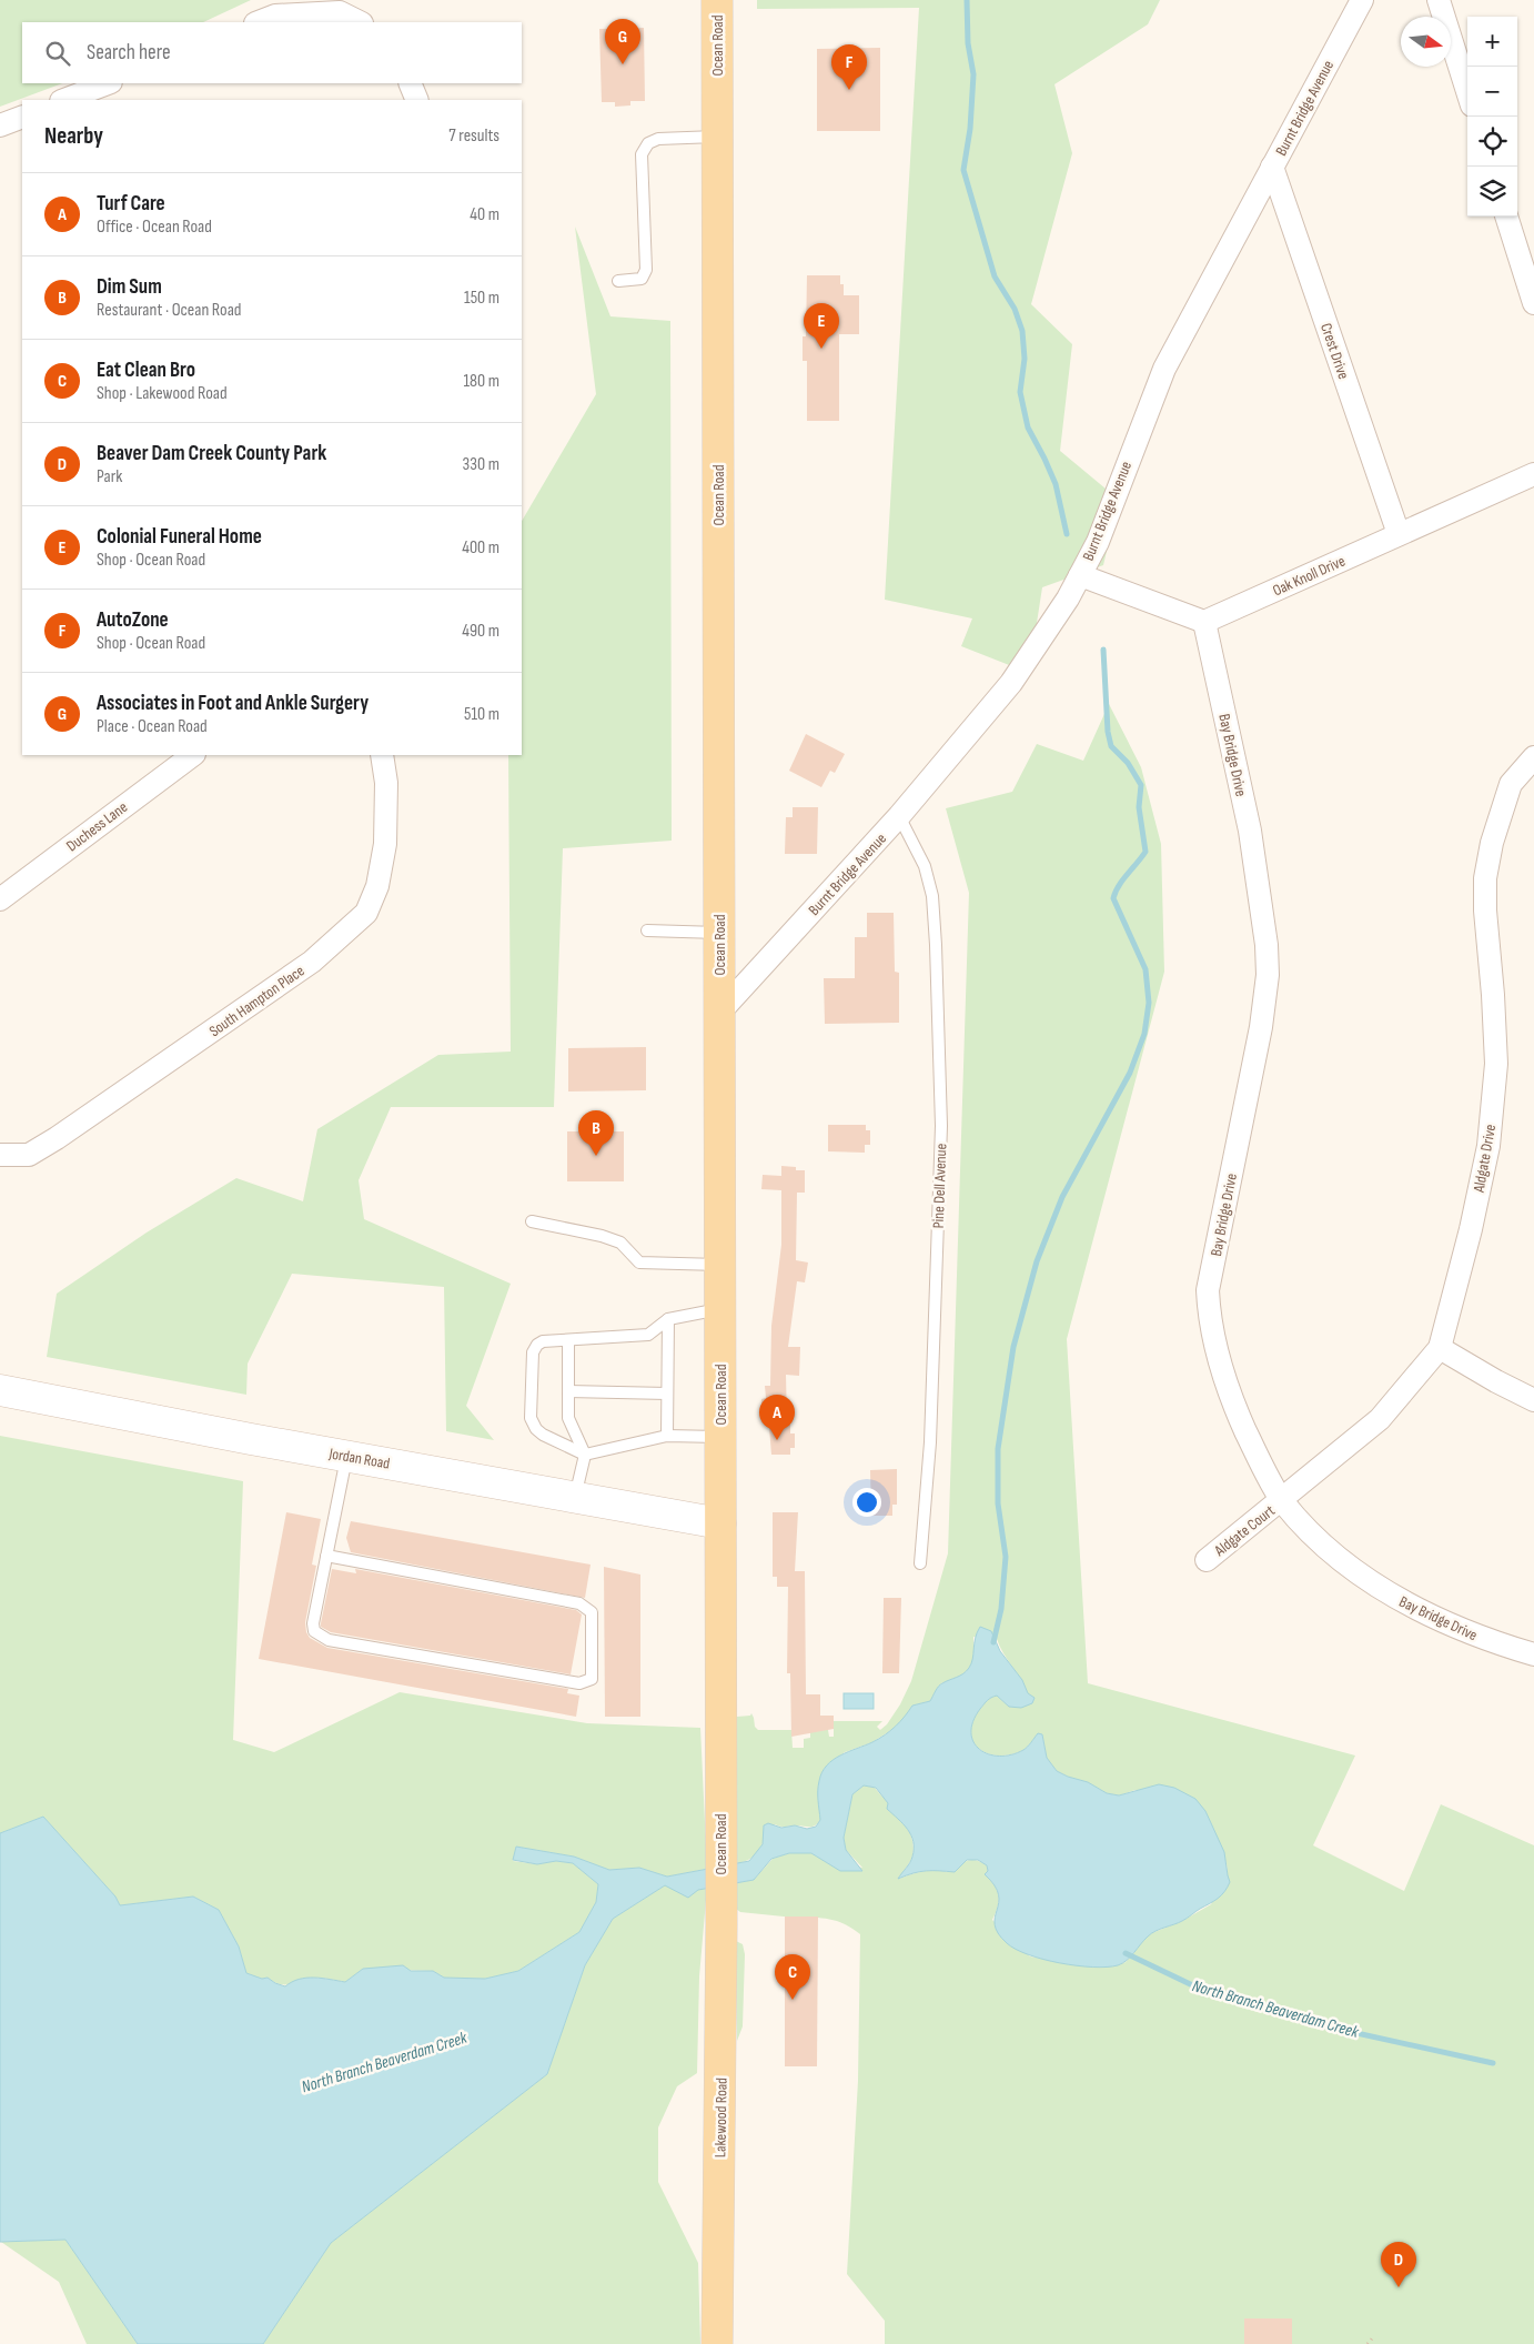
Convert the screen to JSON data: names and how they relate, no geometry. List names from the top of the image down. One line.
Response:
{"streets":{"main road":["Ocean Road","Lakewood Road"],"street":["Burnt Bridge Avenue","Crest Drive","Oak Knoll Drive","Bay Bridge Drive","Duchess Lane","South Hampton Place","Aldgate Drive","Jordan Road","Aldgate Court"],"lane":["Pine Dell Avenue"]},"crossings":[["Ocean Road","Burnt Bridge Avenue"],["Ocean Road","Jordan Road"],["Ocean Road","Lakewood Road"],["Burnt Bridge Avenue","Crest Drive"],["Burnt Bridge Avenue","Pine Dell Avenue"],["Crest Drive","Oak Knoll Drive"],["Oak Knoll Drive","Bay Bridge Drive"],["Bay Bridge Drive","Aldgate Drive"],["Bay Bridge Drive","Aldgate Court"],["Aldgate Drive","Aldgate Court"]],"water":["North Branch Beaverdam Creek"],"north":"right","page":{"map_buttons":["+","−"],"pins":["G","F","E","B","A","C","D"],"search":"Search here","heading":["Nearby","7 results"],"list":[{"mark":"A","name":"Turf Care","note":"Office · Ocean Road","value":"40 m"},{"mark":"B","name":"Dim Sum","note":"Restaurant · Ocean Road","value":"150 m"},{"mark":"C","name":"Eat Clean Bro","note":"Shop · Lakewood Road","value":"180 m"},{"mark":"D","name":"Beaver Dam Creek County Park","note":"Park","value":"330 m"},{"mark":"E","name":"Colonial Funeral Home","note":"Shop · Ocean Road","value":"400 m"},{"mark":"F","name":"AutoZone","note":"Shop · Ocean Road","value":"490 m"},{"mark":"G","name":"Associates in Foot and Ankle Surgery","note":"Place · Ocean Road","value":"510 m"}]}}
